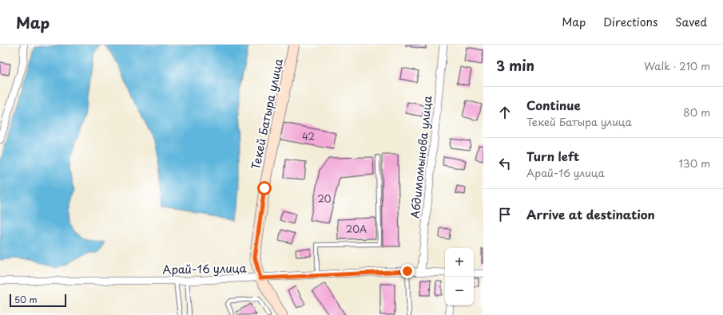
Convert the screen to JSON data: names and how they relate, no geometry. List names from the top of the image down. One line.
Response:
{"streets":{"street":["Текей Батыра улица","Абдимомынова улица","Арай-16 улица"]},"crossings":[["Текей Батыра улица","Арай-16 улица"],["Абдимомынова улица","Арай-16 улица"]],"house_numbers":["42","20","20А"],"scale_bar":"50 m","page":{"header":"Map","nav":["Map","Directions","Saved"],"heading":["3 min","Walk · 210 m"],"list":[["Continue","Текей Батыра улица","80 m"],["Turn left","Арай-16 улица","130 m"],"Arrive at destination"],"map_buttons":["+","−"],"scale":"50 m"}}
